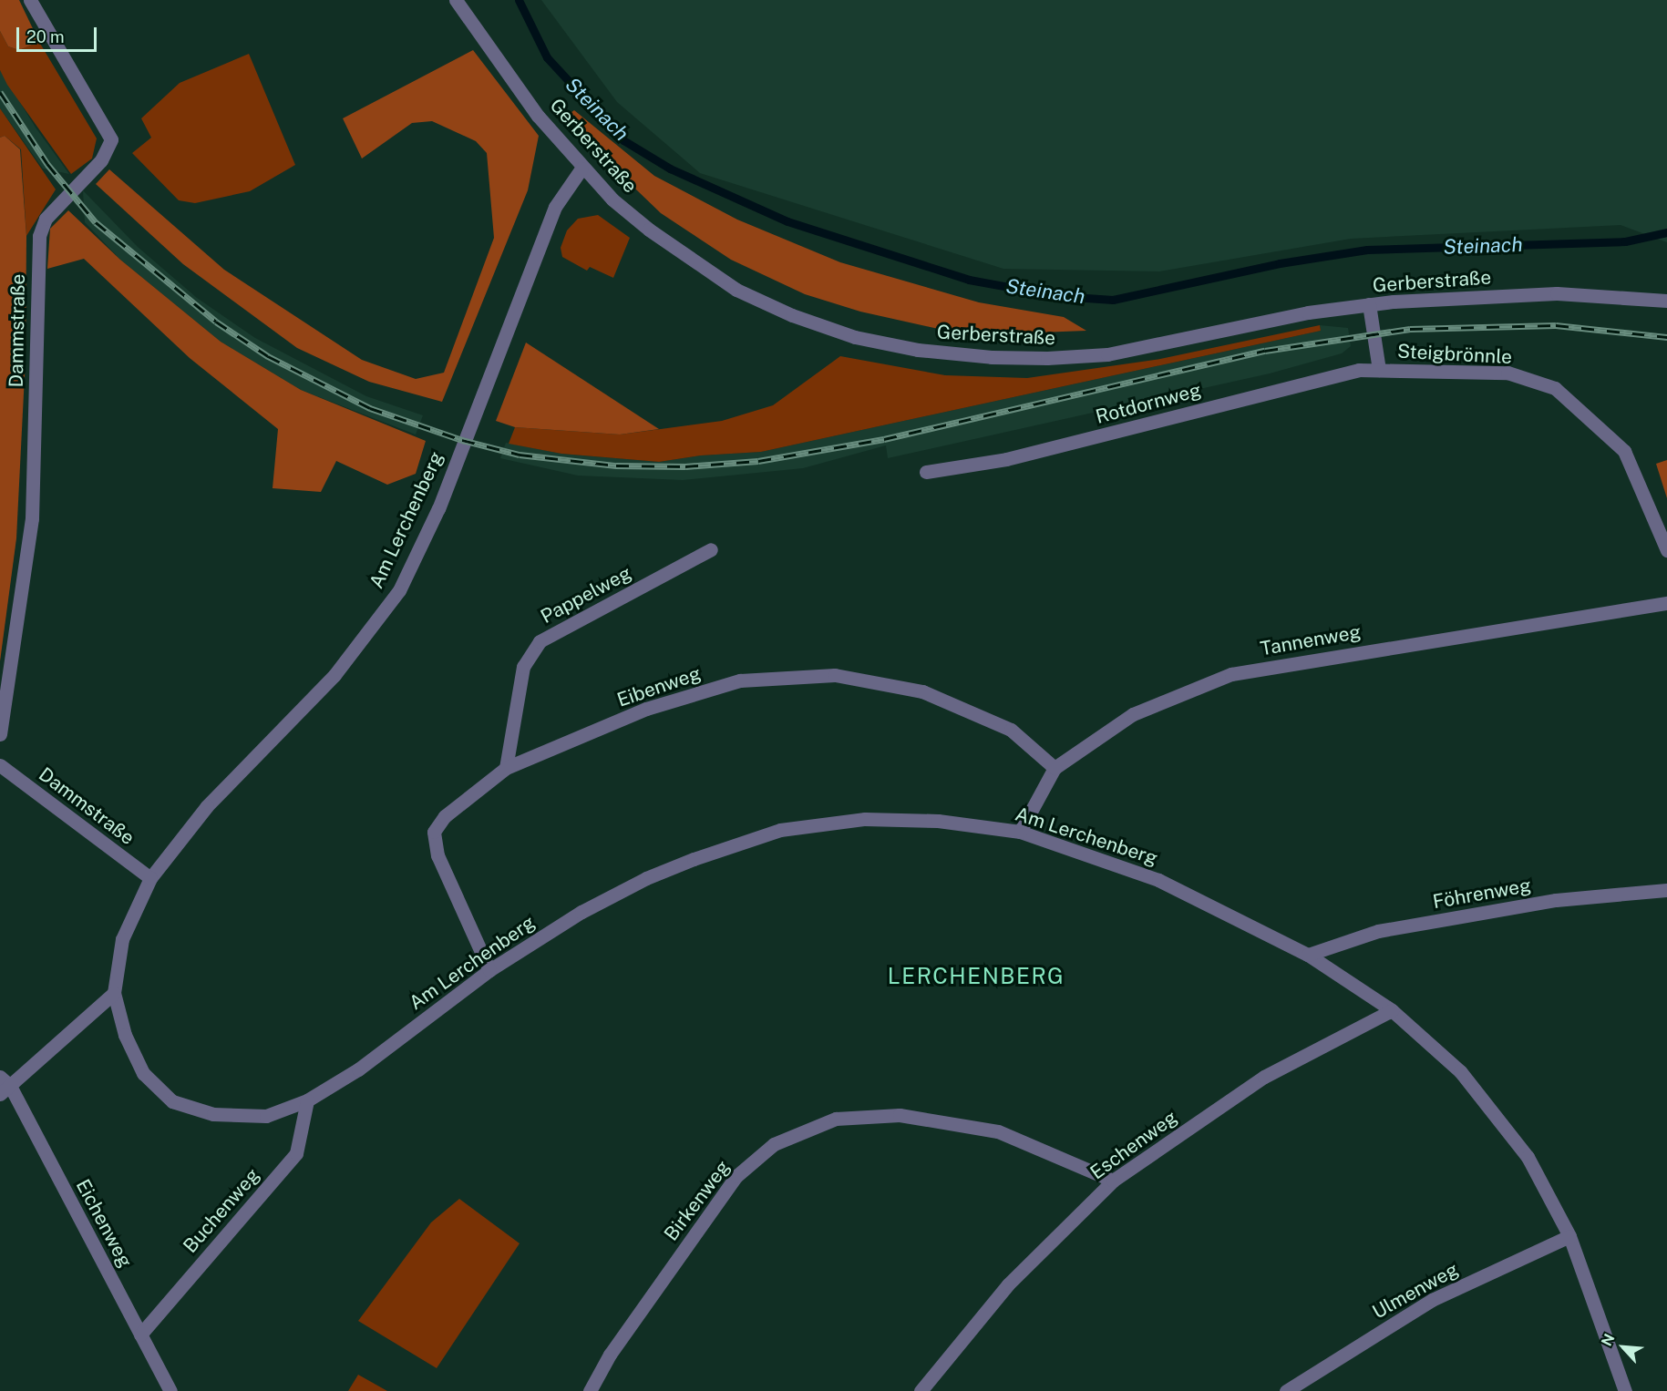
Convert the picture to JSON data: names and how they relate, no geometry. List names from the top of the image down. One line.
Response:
{"streets":{"street":["Gerberstraße","Dammstraße","Steigbrönnle","Rotdornweg","Am Lerchenberg","Pappelweg","Tannenweg","Eibenweg","Föhrenweg","Eschenweg","Birkenweg","Buchenweg","Eichenweg","Ulmenweg"]},"crossings":[["Gerberstraße","Steigbrönnle"],["Gerberstraße","Am Lerchenberg"],["Dammstraße","Am Lerchenberg"],["Steigbrönnle","Rotdornweg"],["Am Lerchenberg","Tannenweg"],["Am Lerchenberg","Eibenweg"],["Am Lerchenberg","Föhrenweg"],["Am Lerchenberg","Eschenweg"],["Am Lerchenberg","Buchenweg"],["Am Lerchenberg","Ulmenweg"],["Pappelweg","Eibenweg"],["Tannenweg","Eibenweg"],["Eschenweg","Birkenweg"],["Buchenweg","Eichenweg"]],"districts":["LERCHENBERG"],"water":["Steinach"],"scale_bar":"20 m","north":"top left"}
